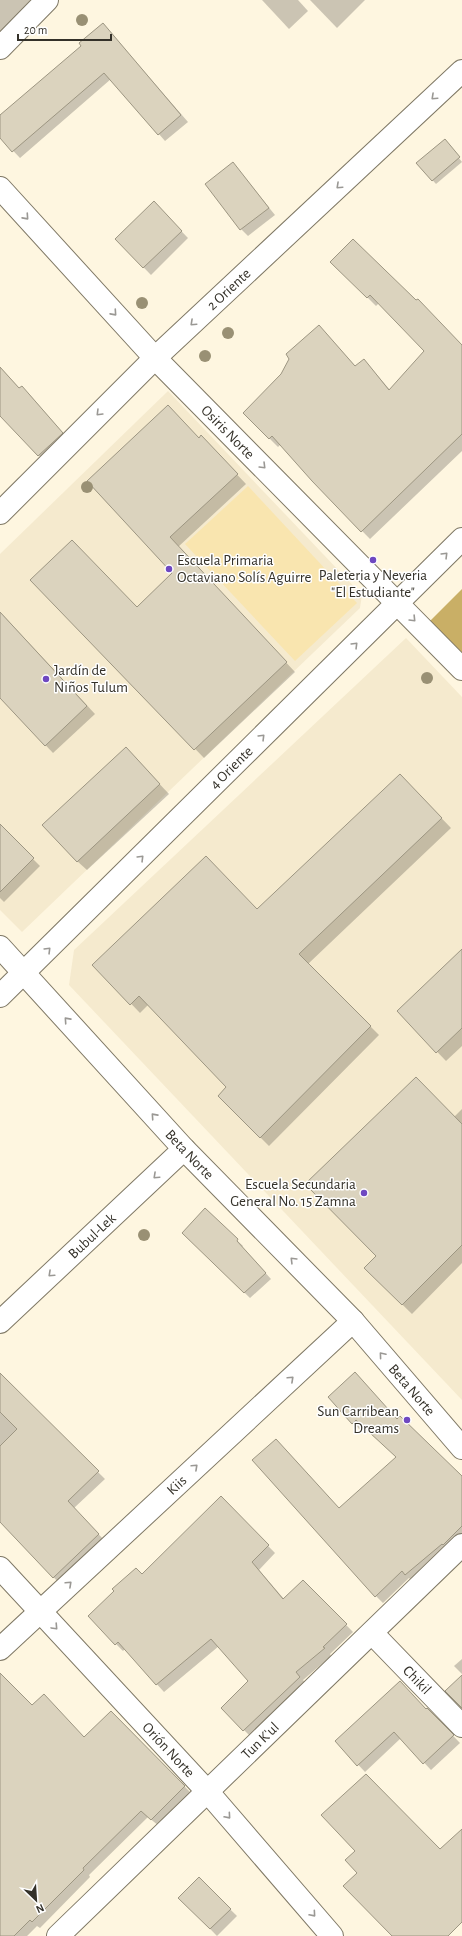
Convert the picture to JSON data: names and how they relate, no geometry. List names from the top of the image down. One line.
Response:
{"streets":{"street":["2 Oriente","Osiris Norte","4 Oriente","Beta Norte","Bubul-Lek","Kiis","Chikil","Tun K'ul","Orión Norte"]},"crossings":[["2 Oriente","Osiris Norte"],["Osiris Norte","4 Oriente"],["4 Oriente","Beta Norte"],["Beta Norte","Bubul-Lek"],["Beta Norte","Kiis"],["Kiis","Orión Norte"],["Chikil","Tun K'ul"],["Tun K'ul","Orión Norte"]],"one_way":["2 Oriente","Osiris Norte","4 Oriente","Beta Norte","Bubul-Lek","Kiis","Orión Norte"],"places":["Paleteria y Neveria \"El Estudiante\"","Escuela Primaria Octaviano Solís Aguirre","Jardín de Niños Tulum","Escuela Secundaria General No. 15 Zamna","Sun Carribean Dreams"],"scale_bar":"20 m","north":"bottom right"}
